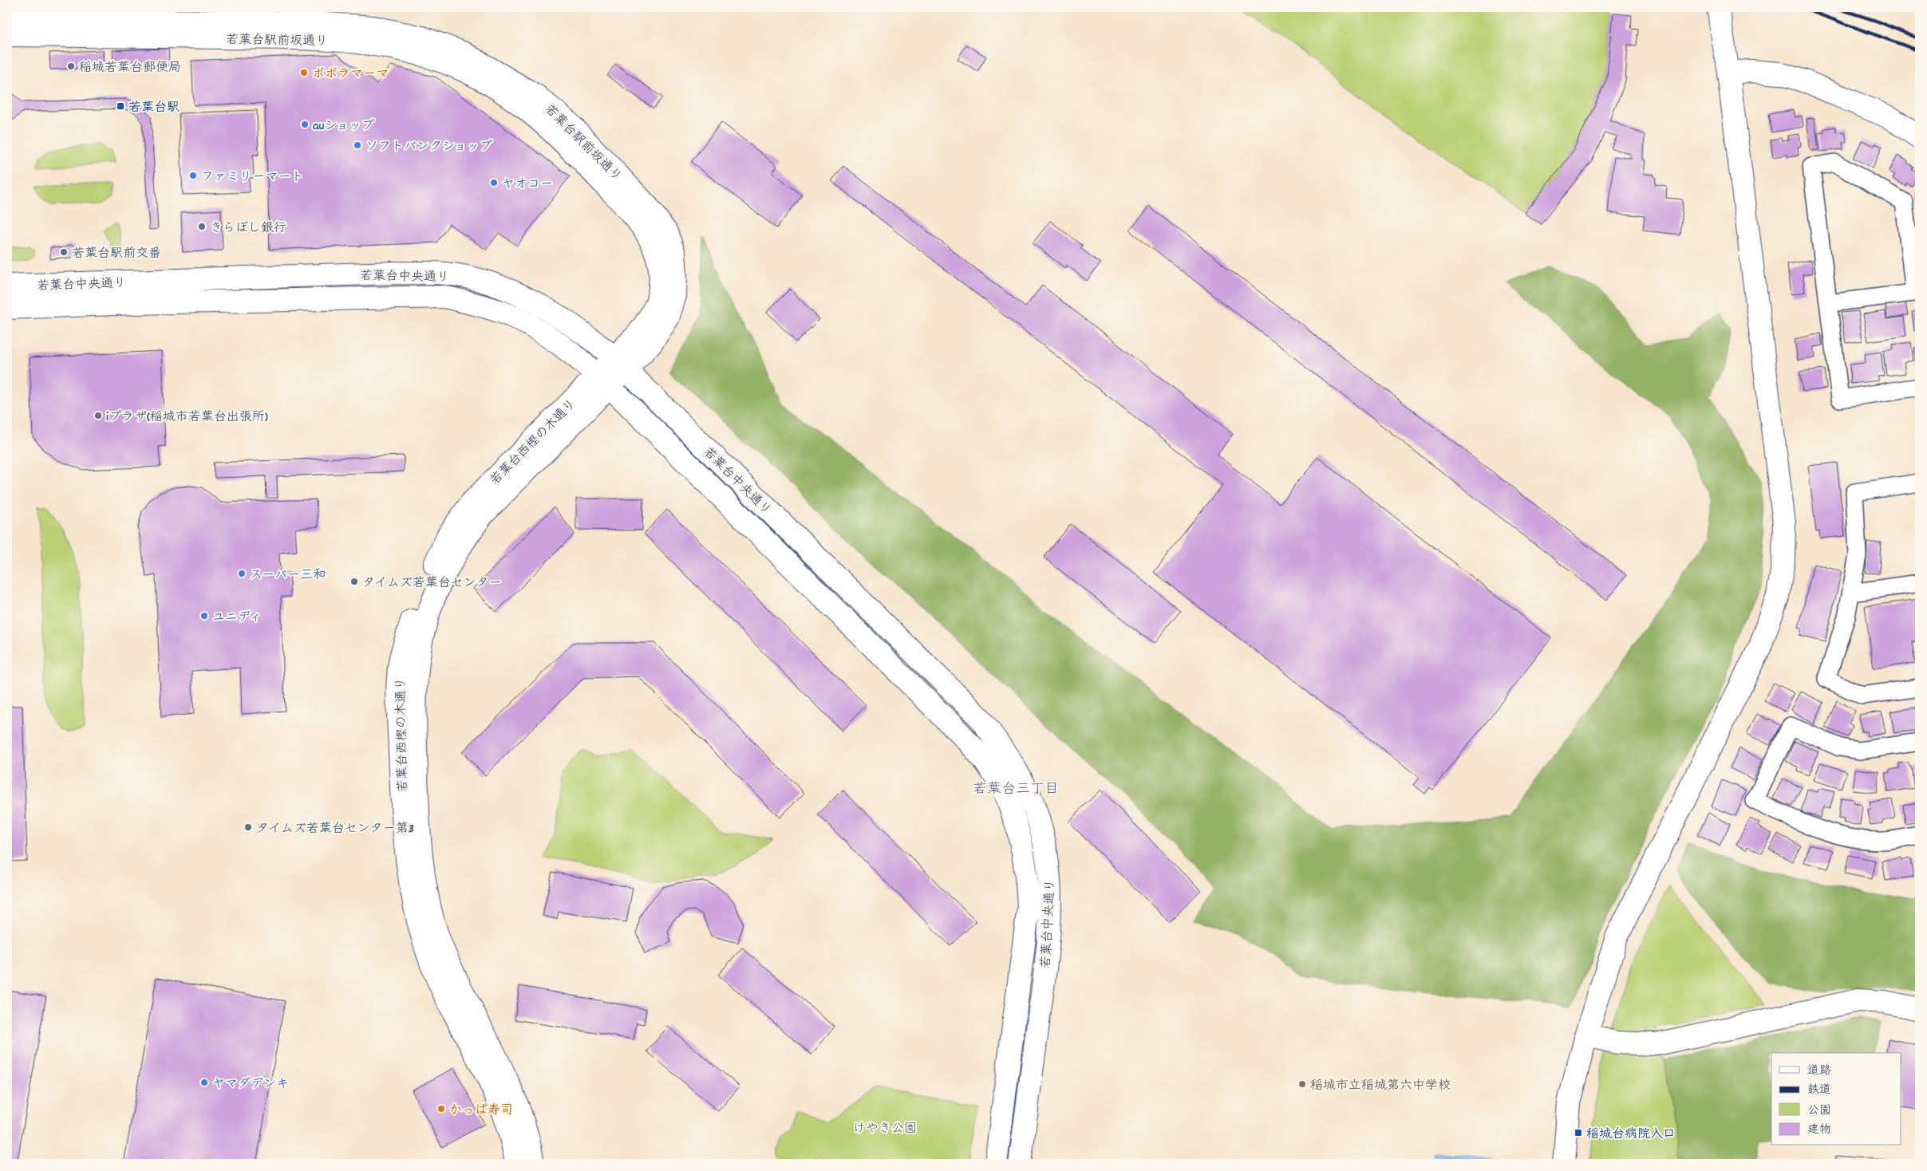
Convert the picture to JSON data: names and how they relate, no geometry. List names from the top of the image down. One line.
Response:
{"streets":{"street":["若葉台駅前坂通り","若葉台中央通り","若葉台西樫の木通り"]},"crossings":[["若葉台駅前坂通り","若葉台中央通り"],["若葉台駅前坂通り","若葉台西樫の木通り"],["若葉台中央通り","若葉台西樫の木通り"]],"districts":["若葉台三丁目"],"parks":["けやき公園"],"places":{"other":["稲城若葉台郵便局","ポポラマーマ","auショップ","ソフトバンクショップ","ファミリーマート","ヤオコー","きらぼし銀行","若葉台駅前交番","iプラザ(稲城市若葉台出張所)","スーパー三和","タイムズ若葉台センター","ユニディ","タイムズ若葉台センター第3","ヤマダデンキ","稲城市立稲城第六中学校","かっぱ寿司"],"transit":["若葉台駅","稲城台病院入口"]},"legend":["道路","鉄道","公園","建物"]}
